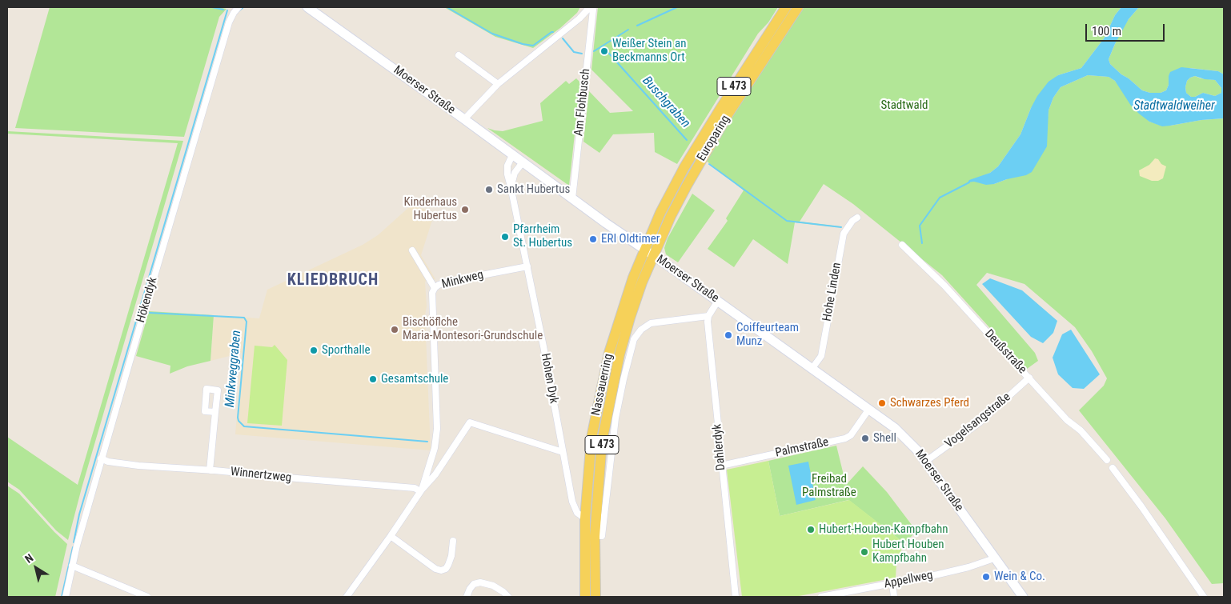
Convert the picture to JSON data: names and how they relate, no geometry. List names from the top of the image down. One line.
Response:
{"streets":{"main road":["L 473","Moerser Straße","Europaring","Nassauerring"],"street":["Am Flohbusch","Minkweg","Hohe Linden","Hökendyk","Deußstraße","Hohen Dyk","Vogelsangstraße","Dahlerdyk","Palmstraße","Winnertzweg","Appellweg"]},"crossings":[["Moerser Straße","Am Flohbusch"],["Moerser Straße","Europaring"],["Moerser Straße","Hohe Linden"],["Moerser Straße","Hohen Dyk"],["Moerser Straße","Nassauerring"],["Moerser Straße","Vogelsangstraße"],["Moerser Straße","Palmstraße"],["Moerser Straße","Appellweg"],["Europaring","Nassauerring"],["Minkweg","Hohen Dyk"],["Minkweg","Winnertzweg"],["Hökendyk","Winnertzweg"],["Deußstraße","Vogelsangstraße"],["Hohen Dyk","Nassauerring"],["Nassauerring","Dahlerdyk"],["Dahlerdyk","Palmstraße"]],"districts":["KLIEDBRUCH"],"water":["Buschgraben","Stadtwaldweiher","Minkweggraben"],"parks":["Stadtwald","Freibad Palmstraße"],"places":["Weißer Stein an Beckmanns Ort","Sankt Hubertus","Kinderhaus Hubertus","Pfarrheim St. Hubertus","ERI Oldtimer","Bischöflche Maria-Montesori-Grundschule","Coiffeurteam Munz","Sporthalle","Gesamtschule","Schwarzes Pferd","Shell","Hubert-Houben-Kampfbahn","Hubert Houben Kampfbahn","Wein & Co."],"scale_bar":"100 m","north":"top left"}
